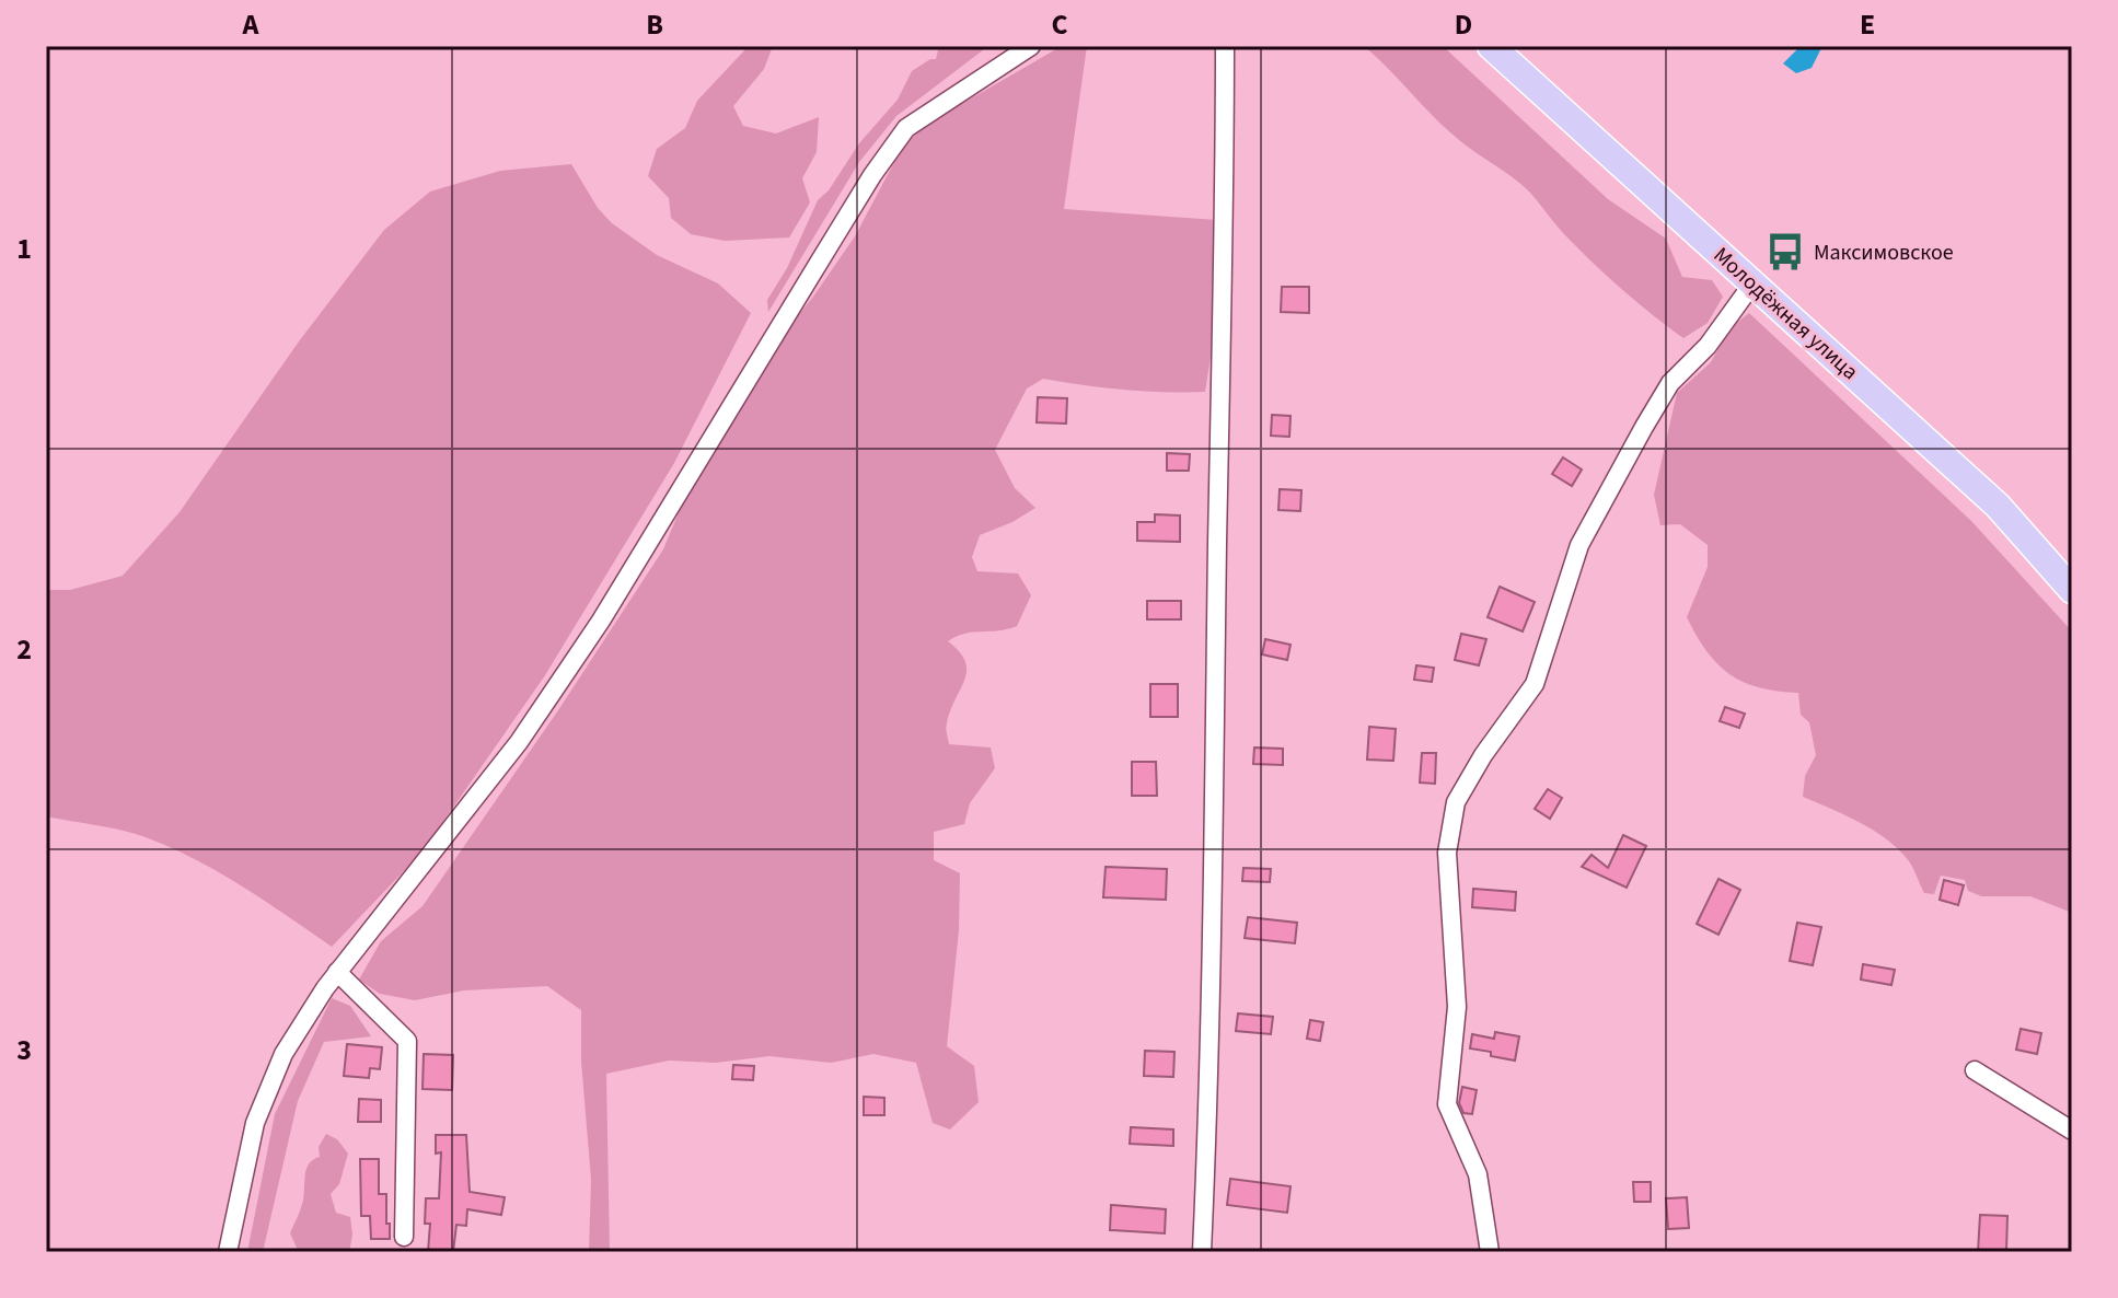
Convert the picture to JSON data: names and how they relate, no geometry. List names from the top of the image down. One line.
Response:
{"streets":{"main road":["Молодёжная улица"]},"places":{"bus stop":["Максимовское"]},"grid":{"columns":["A","B","C","D","E"],"rows":["1","2","3"]}}
